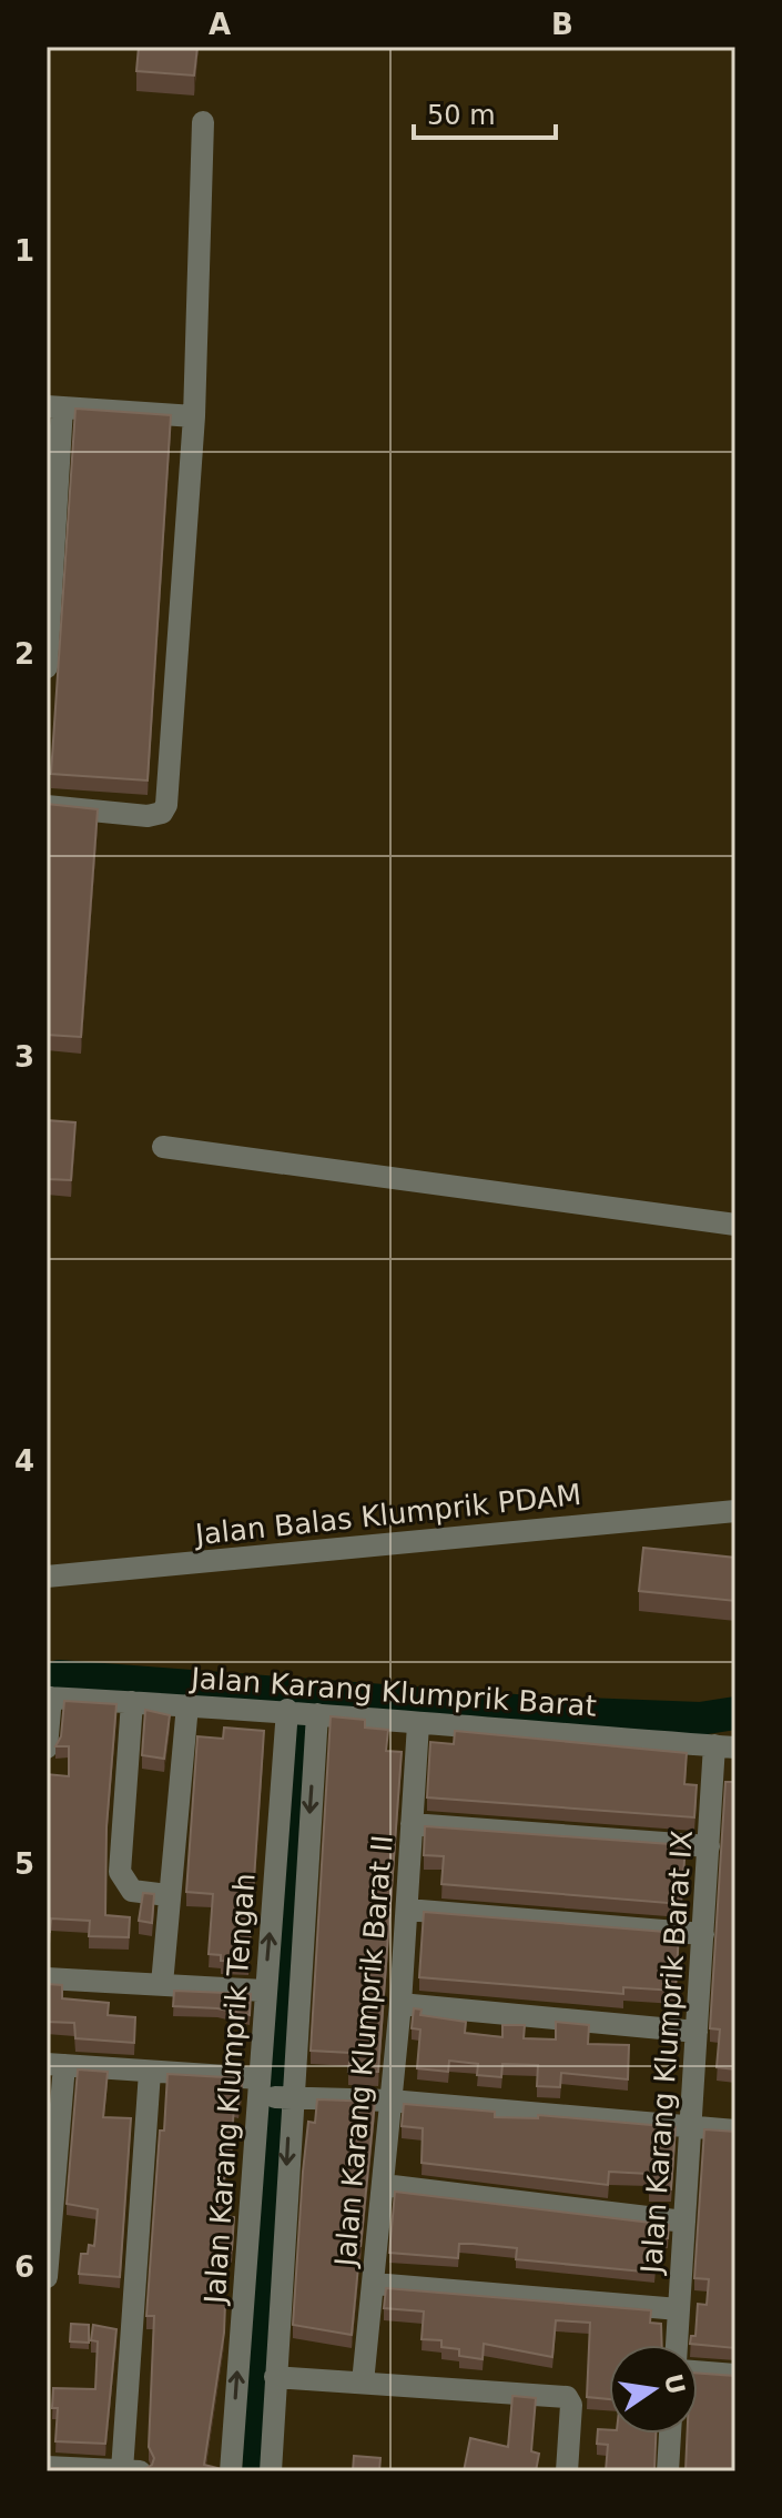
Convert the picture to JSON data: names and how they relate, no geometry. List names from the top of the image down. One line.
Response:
{"streets":{"street":["Jalan Balas Klumprik PDAM","Jalan Karang Klumprik Barat","Jalan Karang Klumprik Barat II","Jalan Karang Klumprik Barat IX","Jalan Karang Klumprik Tengah"]},"crossings":[["Jalan Karang Klumprik Barat","Jalan Karang Klumprik Barat II"],["Jalan Karang Klumprik Barat","Jalan Karang Klumprik Barat IX"],["Jalan Karang Klumprik Barat","Jalan Karang Klumprik Tengah"]],"scale_bar":"50 m","north":"right","grid":{"columns":["A","B"],"rows":["1","2","3","4","5","6"]}}
